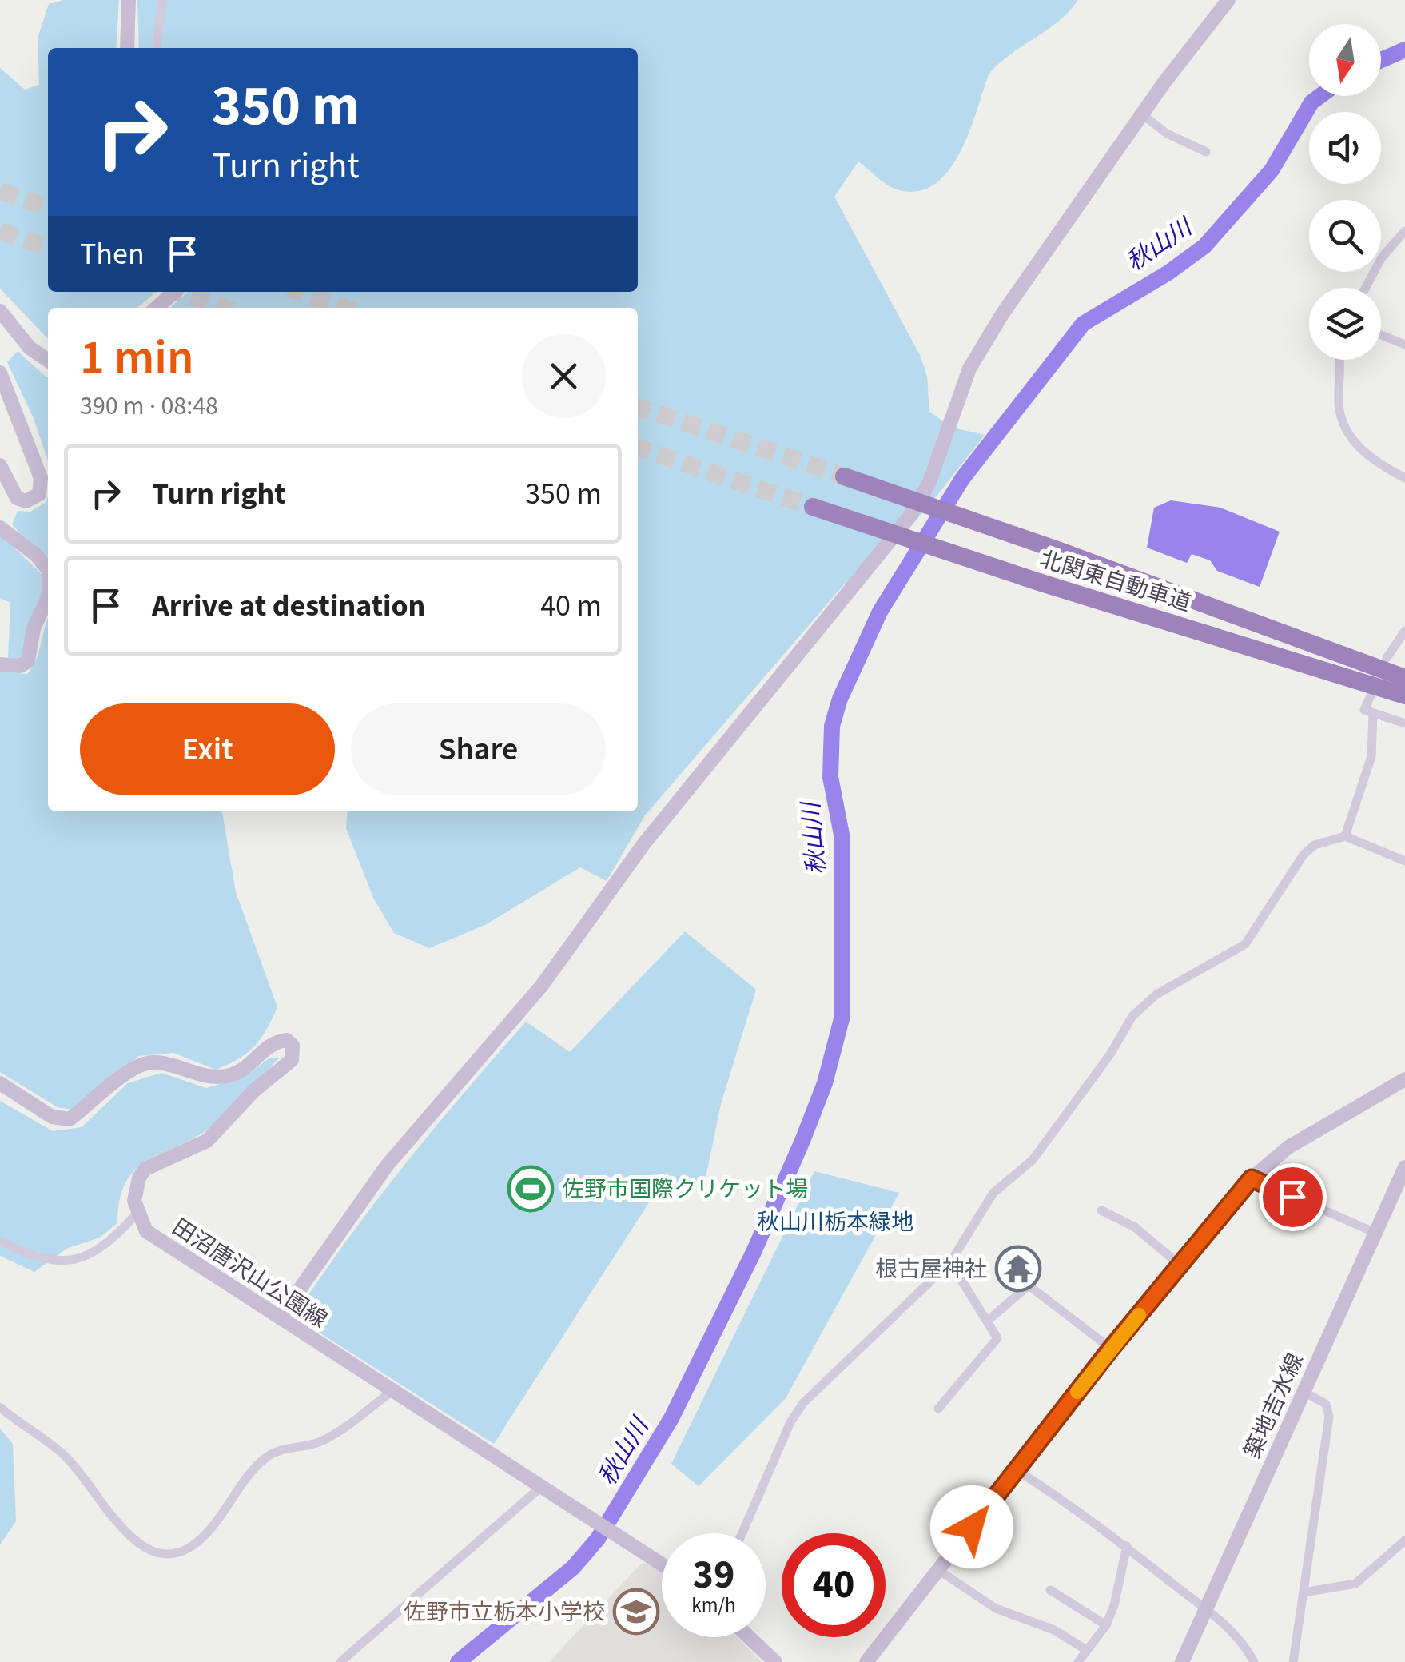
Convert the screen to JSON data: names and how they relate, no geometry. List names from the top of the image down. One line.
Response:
{"streets":{"highway":["北関東自動車道"],"street":["田沼唐沢山公園線","築地吉水線"]},"water":["秋山川"],"parks":["秋山川栃本緑地"],"places":{"sports":["佐野市国際クリケット場"],"temple":["根古屋神社"],"school or university":["佐野市立栃本小学校"]},"north":"bottom","page":{"turn":["350 m","Turn right"],"then":"Then","heading":["1 min","390 m · 08:48"],"list":[{"name":"Turn right","value":"350 m"},{"name":"Arrive at destination","value":"40 m"}],"buttons":["Exit","Share"],"speed":"39 km/h","limit":"40"}}
